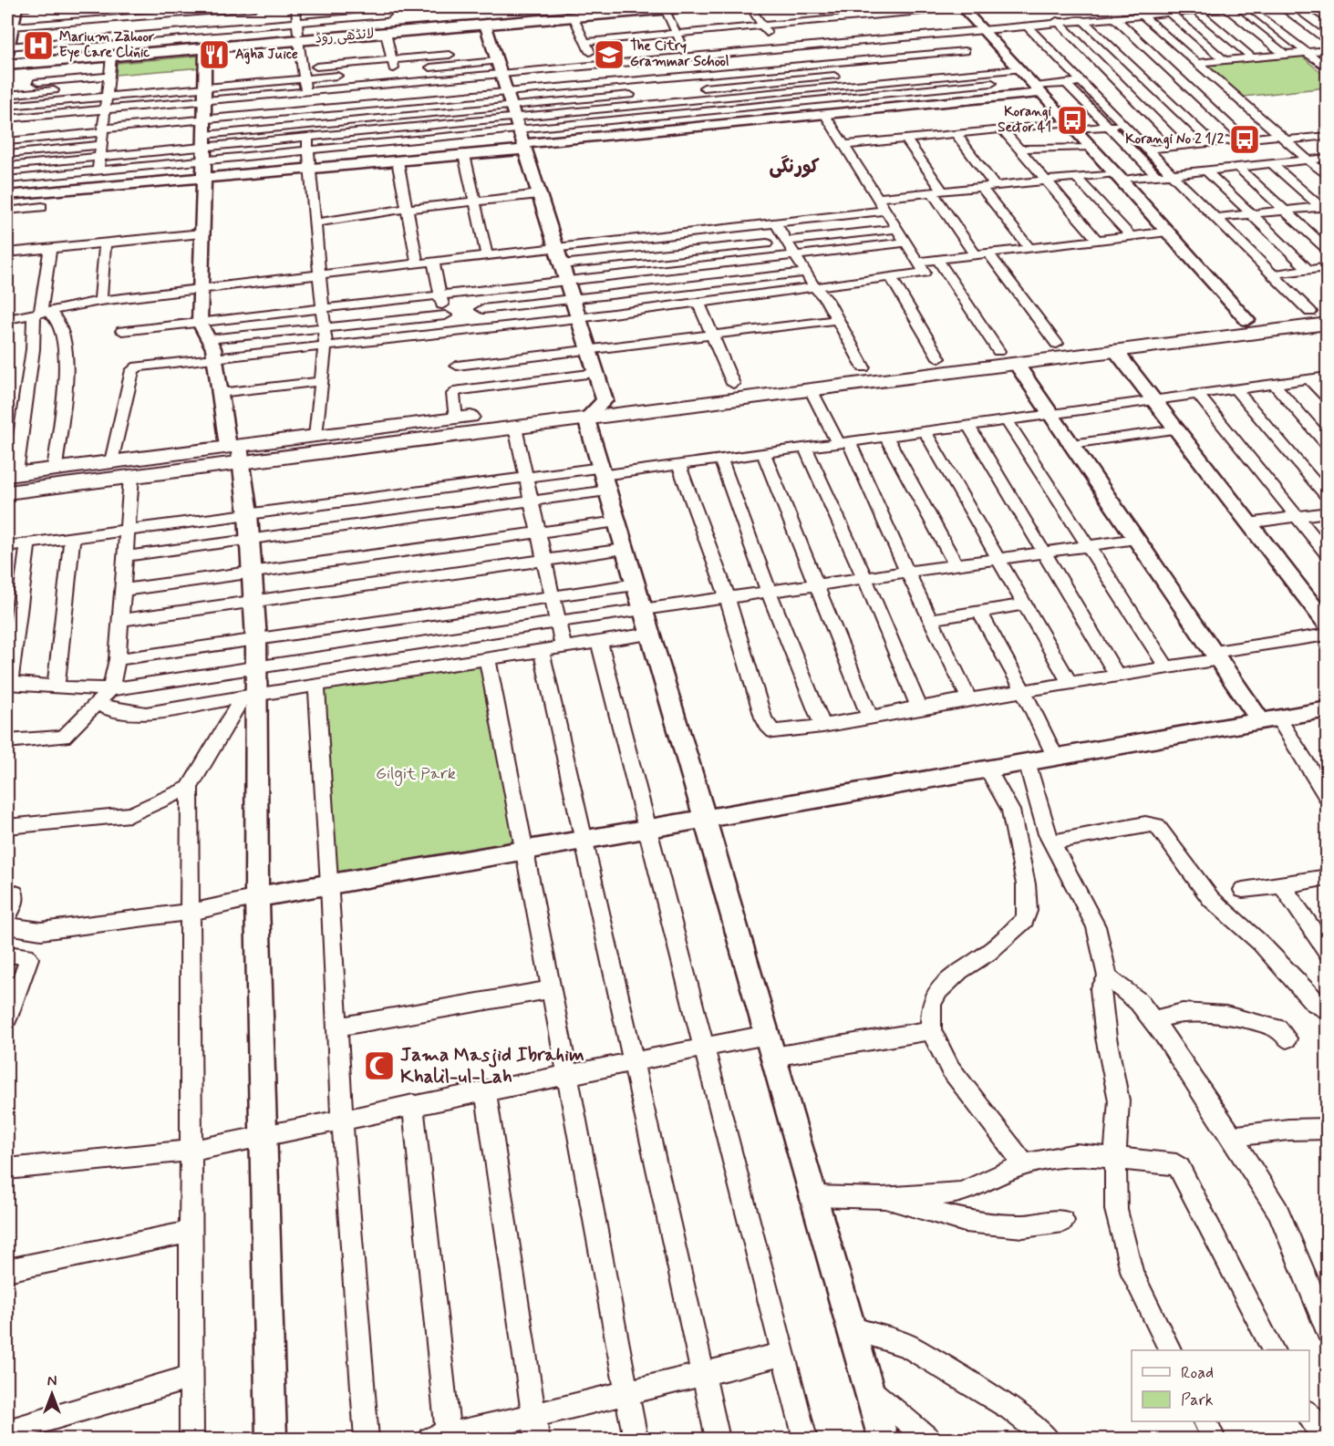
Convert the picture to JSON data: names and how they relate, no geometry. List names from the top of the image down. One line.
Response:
{"streets":{"main road":["لانڈھی روڈ"]},"districts":["کورنگی"],"parks":["Gilgit Park"],"places":{"hospital":["Marium Zahoor Eye Care Clinic"],"restaurant":["Agha Juice"],"school or university":["The Citry Grammar School"],"bus stop":["Korangi Sector 41","Korangi No 2 1/2"],"mosque":["Jama Masjid Ibrahim Khalil-ul-Lah"]},"legend":["Road","Park"],"north":"top"}
